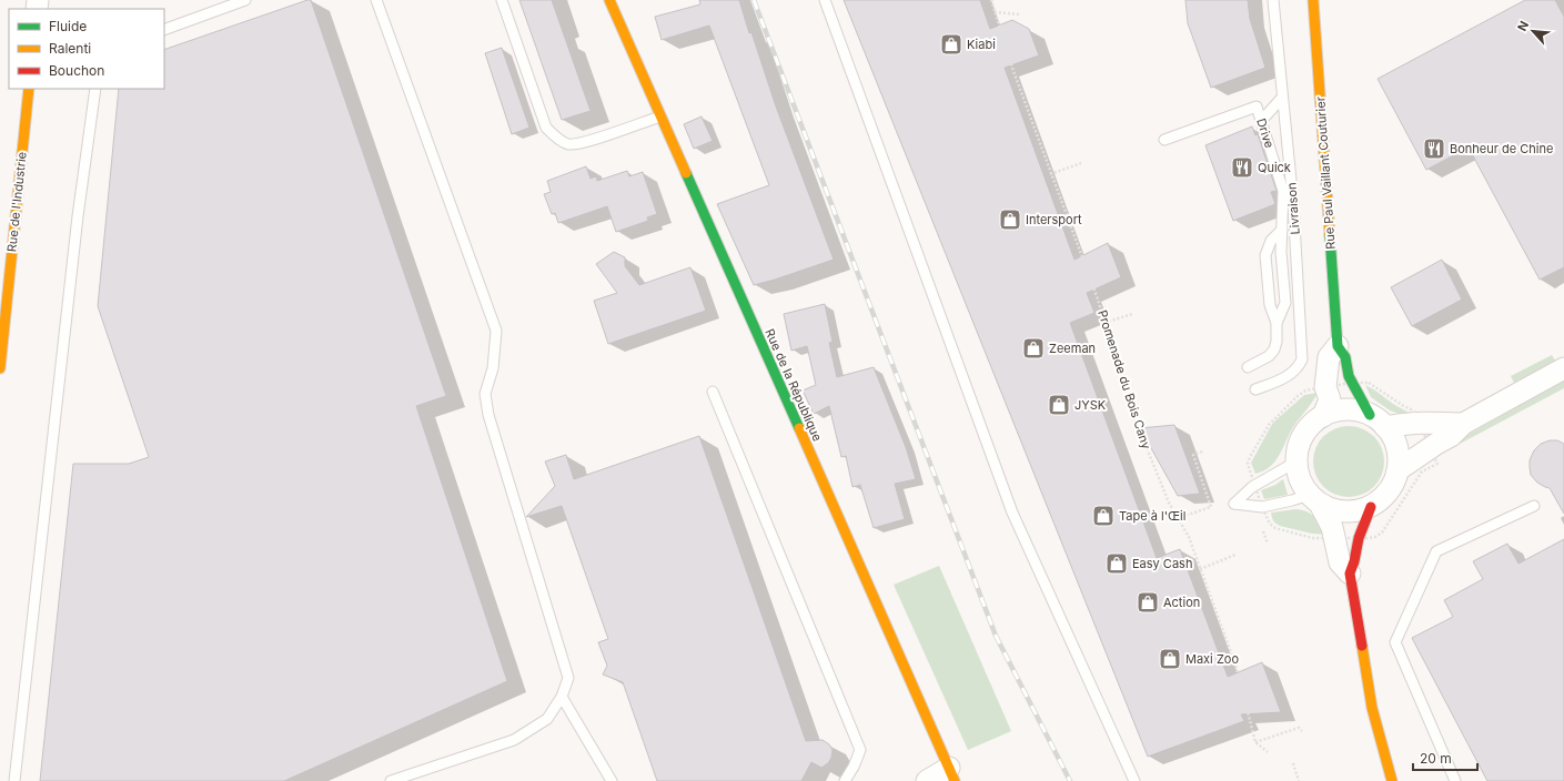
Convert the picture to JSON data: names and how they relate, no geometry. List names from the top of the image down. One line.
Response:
{"streets":{"street":["Rue Paul Vaillant Couturier","Rue de l'Industrie","Rue de la République"],"lane":["Drive","Livraison"],"path":["Promenade du Bois Cany"]},"places":{"shop":["Kiabi","Intersport","Zeeman","JYSK","Tape à l'Œil","Easy Cash","Action","Maxi Zoo"],"restaurant":["Bonheur de Chine","Quick"]},"legend":["Fluide","Ralenti","Bouchon"],"scale_bar":"20 m","north":"top left"}
